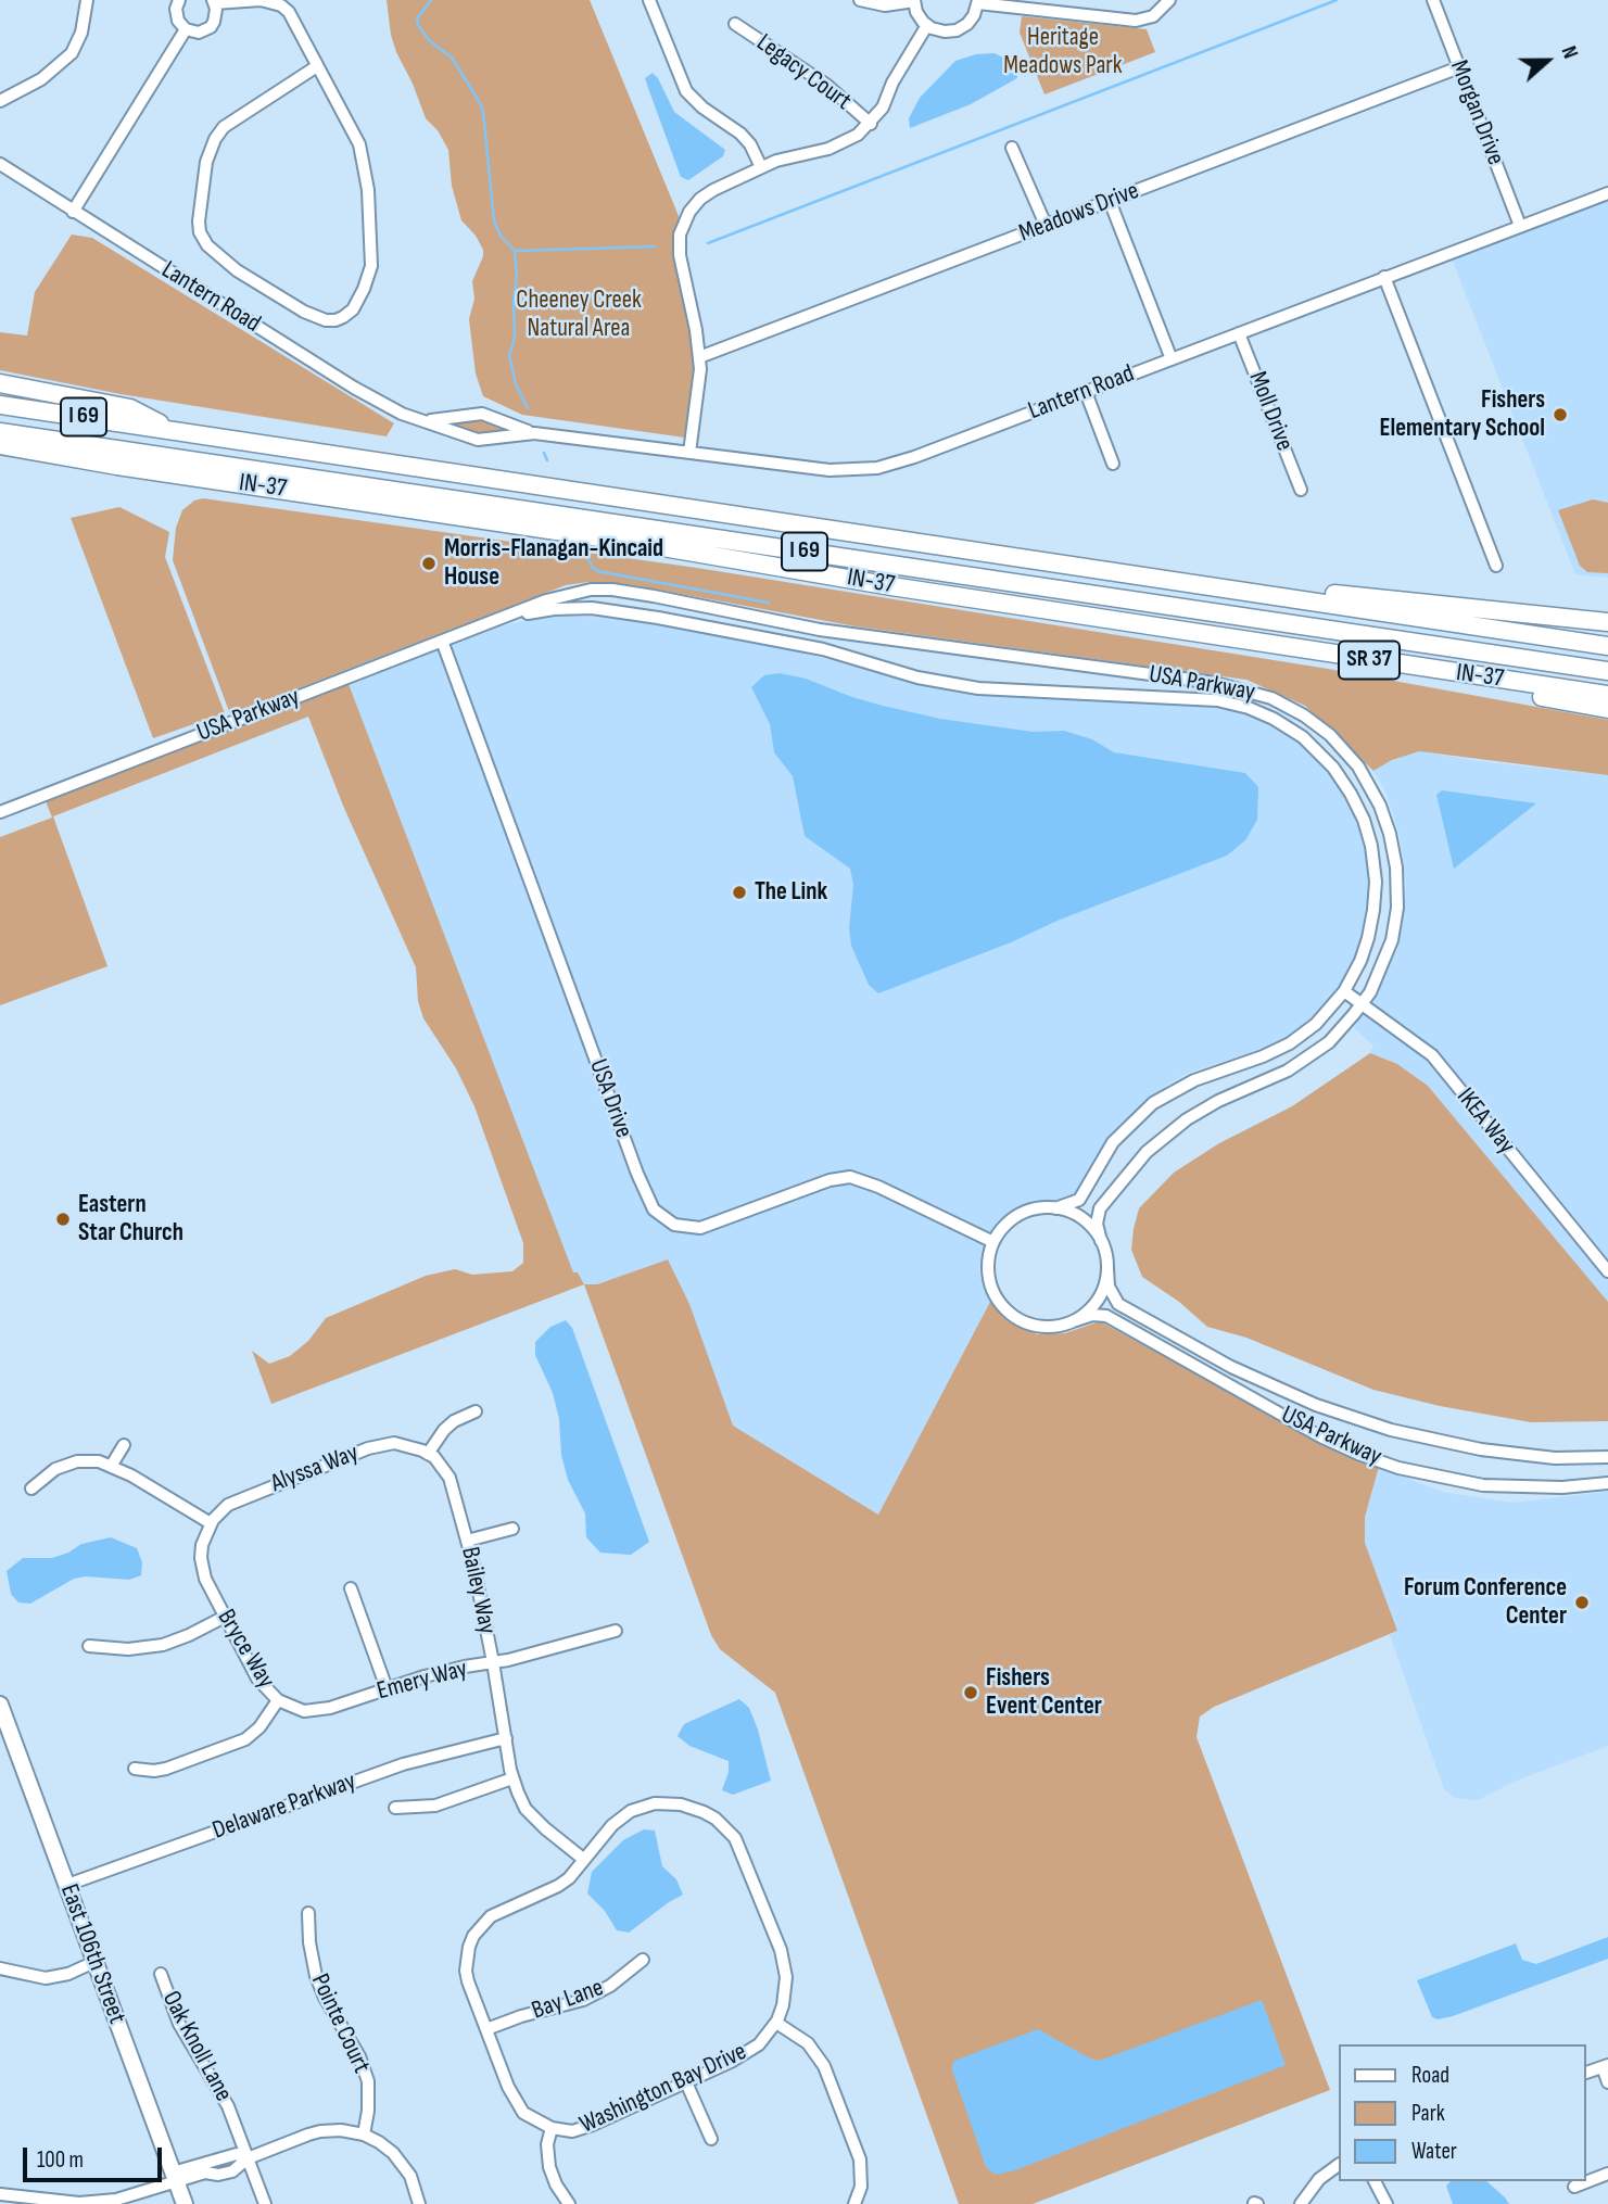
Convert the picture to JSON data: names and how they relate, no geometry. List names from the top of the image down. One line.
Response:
{"streets":{"highway":["I 69","IN-37","SR 37"],"main road":["East 106th Street"],"street":["Legacy Court","Morgan Drive","Meadows Drive","Lantern Road","Moll Drive","USA Parkway","USA Drive","IKEA Way","Alyssa Way","Bailey Way","Bryce Way","Emery Way","Delaware Parkway","Bay Lane","Pointe Court","Oak Knoll Lane","Washington Bay Drive"]},"crossings":[["Morgan Drive","Meadows Drive"],["Morgan Drive","Lantern Road"],["Lantern Road","Moll Drive"],["USA Parkway","USA Drive"],["USA Parkway","IKEA Way"],["Alyssa Way","Bailey Way"],["Alyssa Way","Bryce Way"],["Bailey Way","Emery Way"],["Bailey Way","Delaware Parkway"],["Bailey Way","Washington Bay Drive"],["Bryce Way","Emery Way"],["Delaware Parkway","East 106th Street"],["Bay Lane","Washington Bay Drive"]],"parks":["Heritage Meadows Park","Cheeney Creek Natural Area"],"places":["Fishers Elementary School","Morris-Flanagan-Kincaid House","The Link","Eastern Star Church","Forum Conference Center","Fishers Event Center"],"legend":["Road","Park","Water"],"scale_bar":"100 m","north":"right"}
